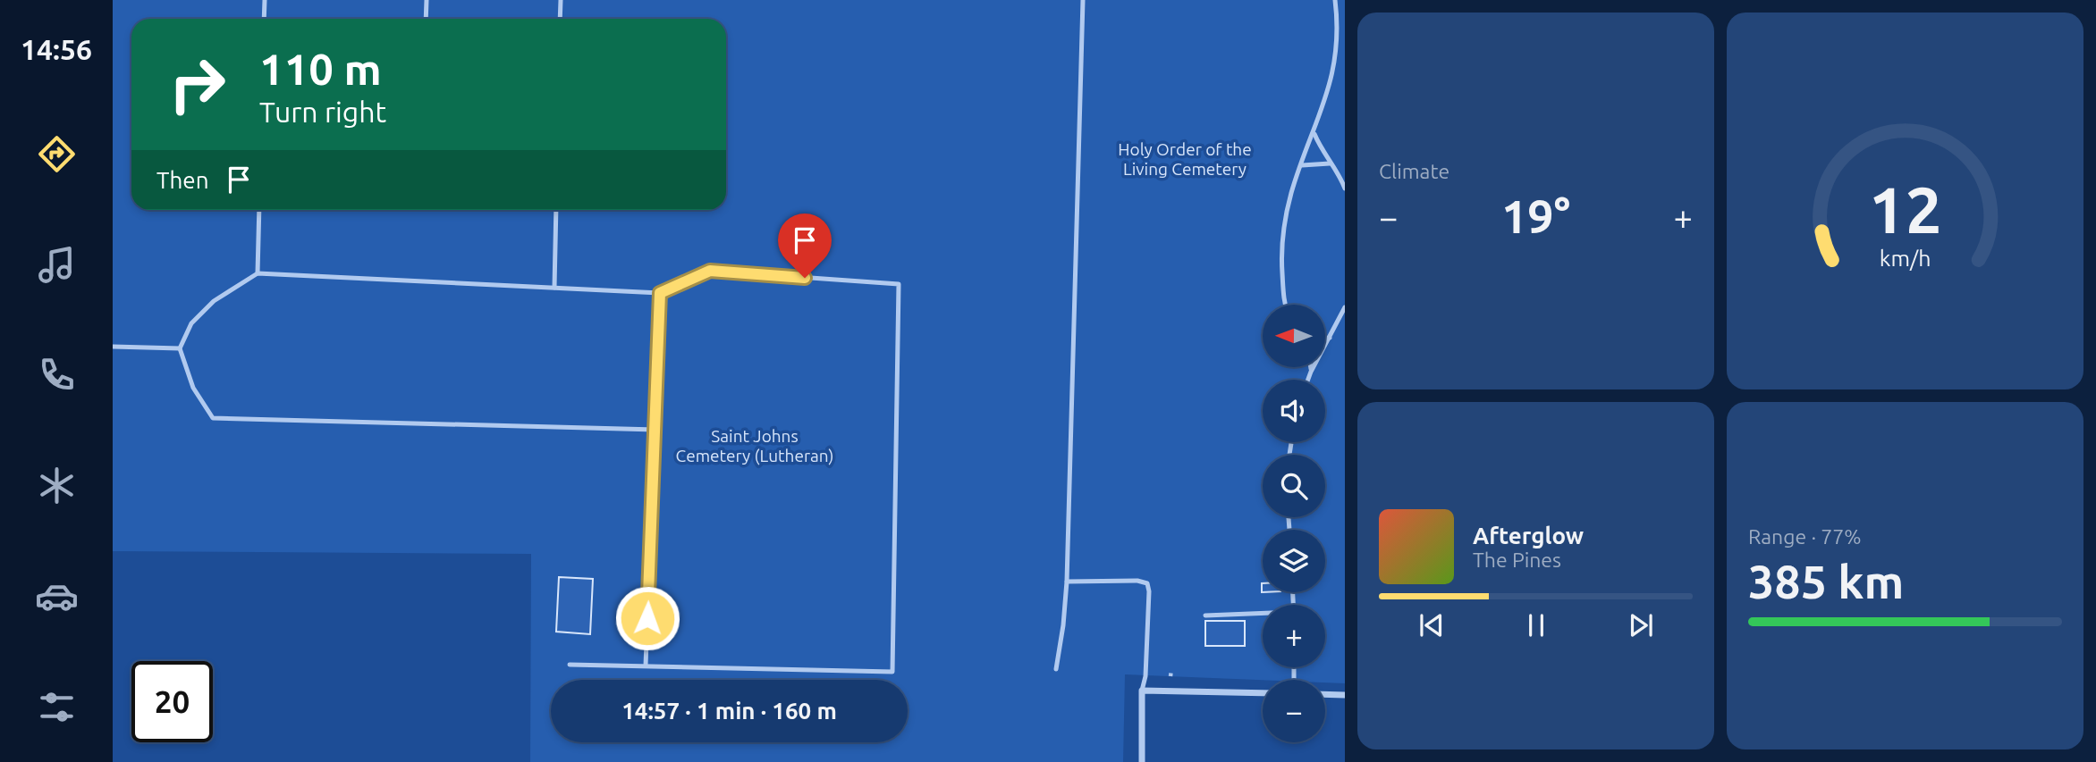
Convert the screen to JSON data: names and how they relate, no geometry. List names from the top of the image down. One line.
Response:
{"parks":["Holy Order of the Living Cemetery","Saint Johns Cemetery (Lutheran)"],"north":"left","page":{"tabs":"14:56","tile":["Climate",["Range · 77%","385 km"]],"turn":["110 m","Turn right"],"then":"Then","heat":["−","19°","+"],"map_buttons":["+","−"],"song":["Afterglow","The Pines"],"limit":"20","trip":"14:57 · 1 min · 160 m","gauge":["12","km/h"]}}
